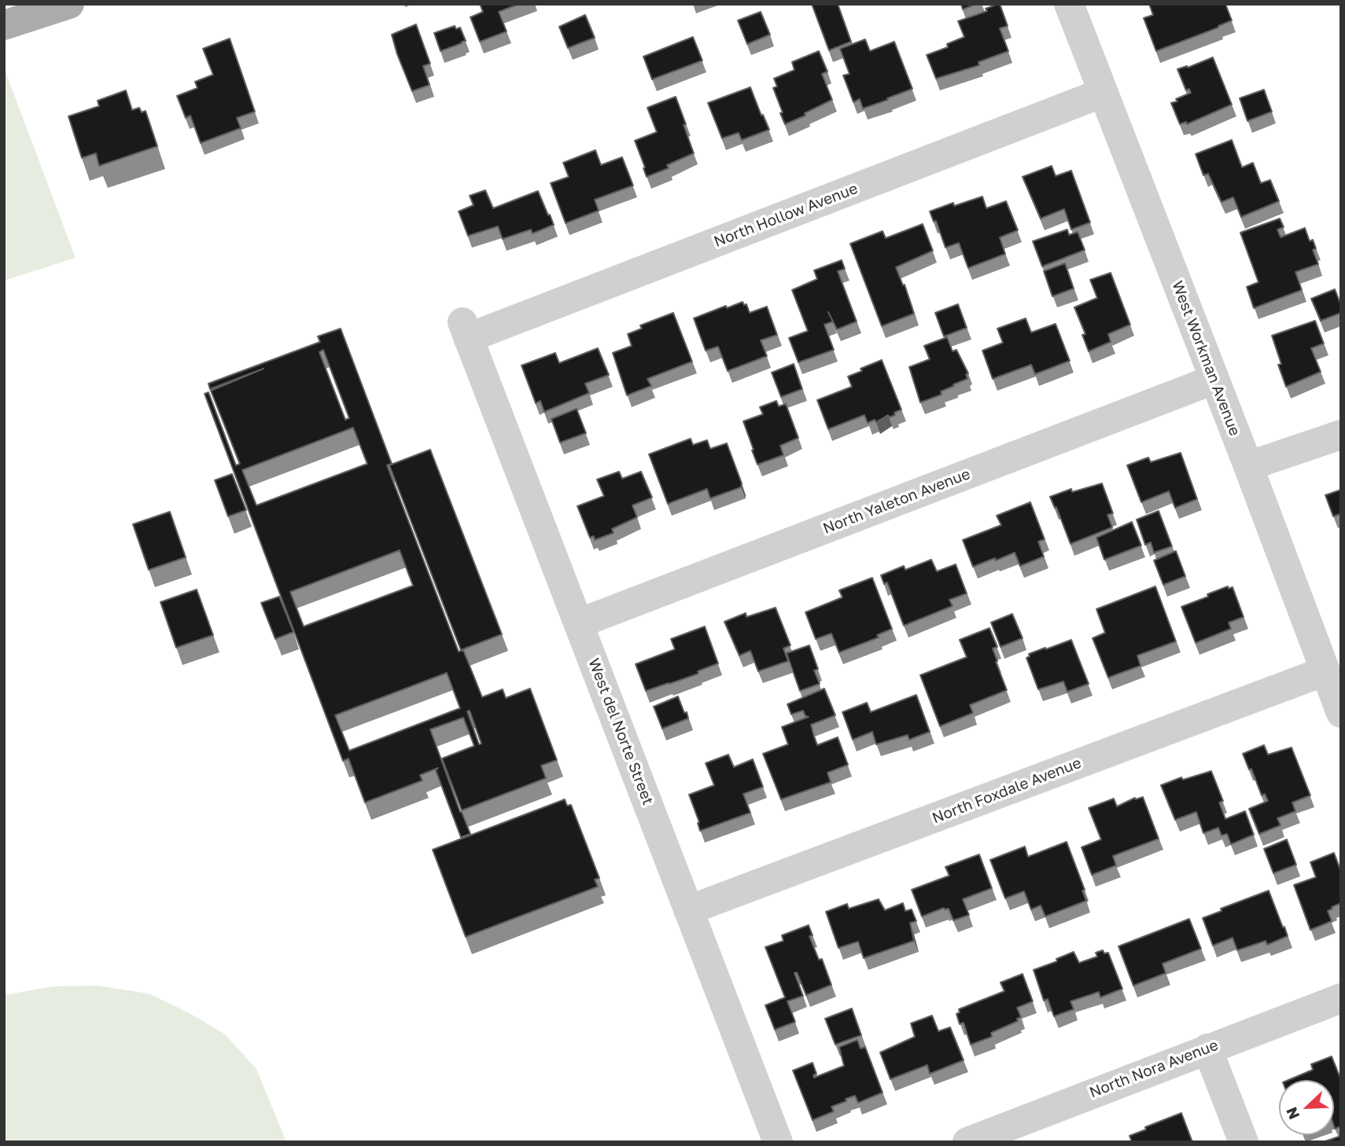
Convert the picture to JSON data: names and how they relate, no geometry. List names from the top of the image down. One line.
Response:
{"streets":{"street":["North Hollow Avenue","West Workman Avenue","North Yaleton Avenue","West del Norte Street","North Foxdale Avenue","North Nora Avenue"]},"crossings":[["North Hollow Avenue","West Workman Avenue"],["North Hollow Avenue","West del Norte Street"],["West Workman Avenue","North Yaleton Avenue"],["West Workman Avenue","North Foxdale Avenue"],["North Yaleton Avenue","West del Norte Street"],["West del Norte Street","North Foxdale Avenue"]],"north":"bottom left"}
